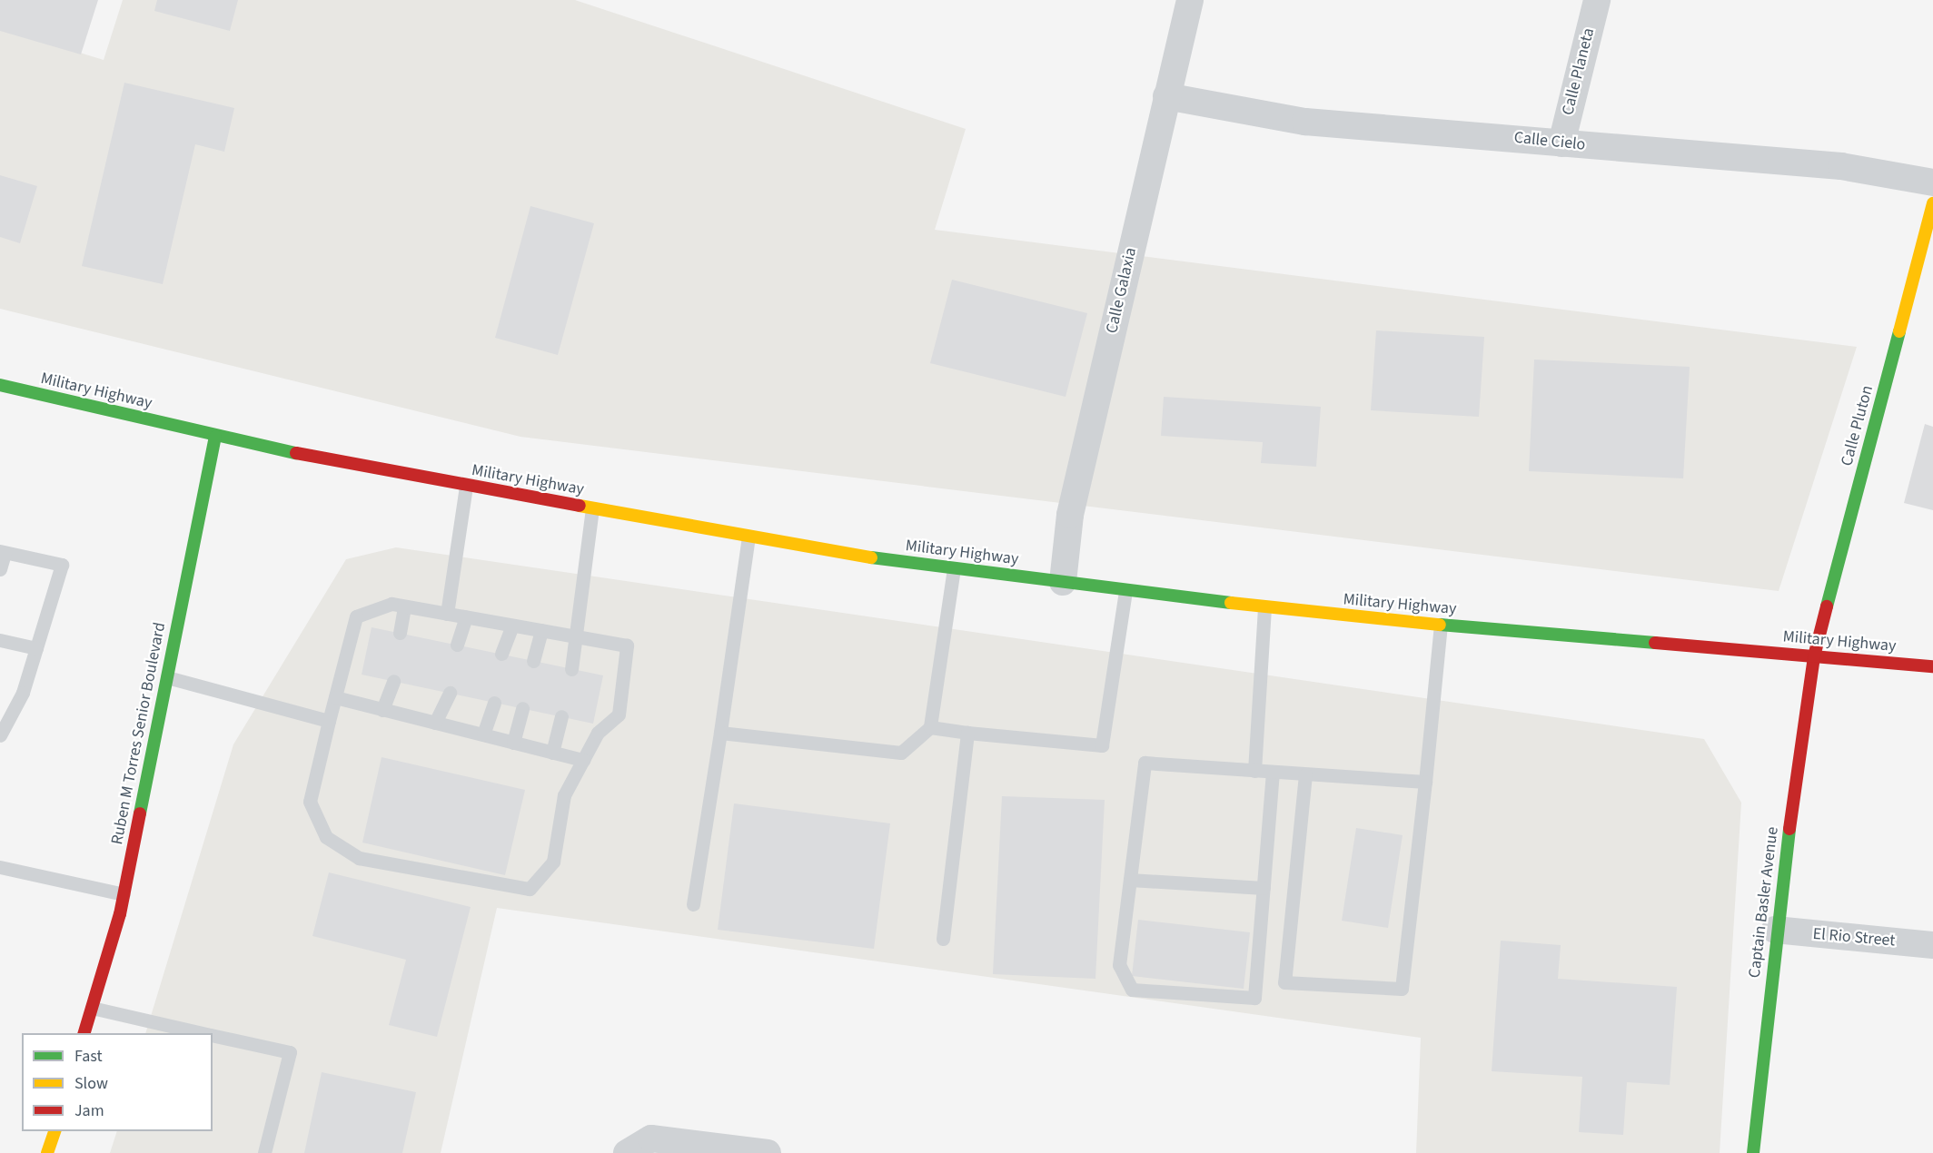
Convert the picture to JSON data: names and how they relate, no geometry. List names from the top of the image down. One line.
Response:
{"streets":{"main road":["Military Highway","Calle Pluton","Ruben M Torres Senior Boulevard","Captain Basler Avenue"],"street":["Calle Planeta","Calle Cielo","Calle Galaxia","El Rio Street"]},"crossings":[["Calle Planeta","Calle Cielo"],["Calle Cielo","Calle Galaxia"],["Calle Galaxia","Military Highway"],["Military Highway","Calle Pluton"],["Military Highway","Ruben M Torres Senior Boulevard"],["Military Highway","Captain Basler Avenue"],["Calle Pluton","Captain Basler Avenue"],["Captain Basler Avenue","El Rio Street"]],"legend":["Fast","Slow","Jam"]}
